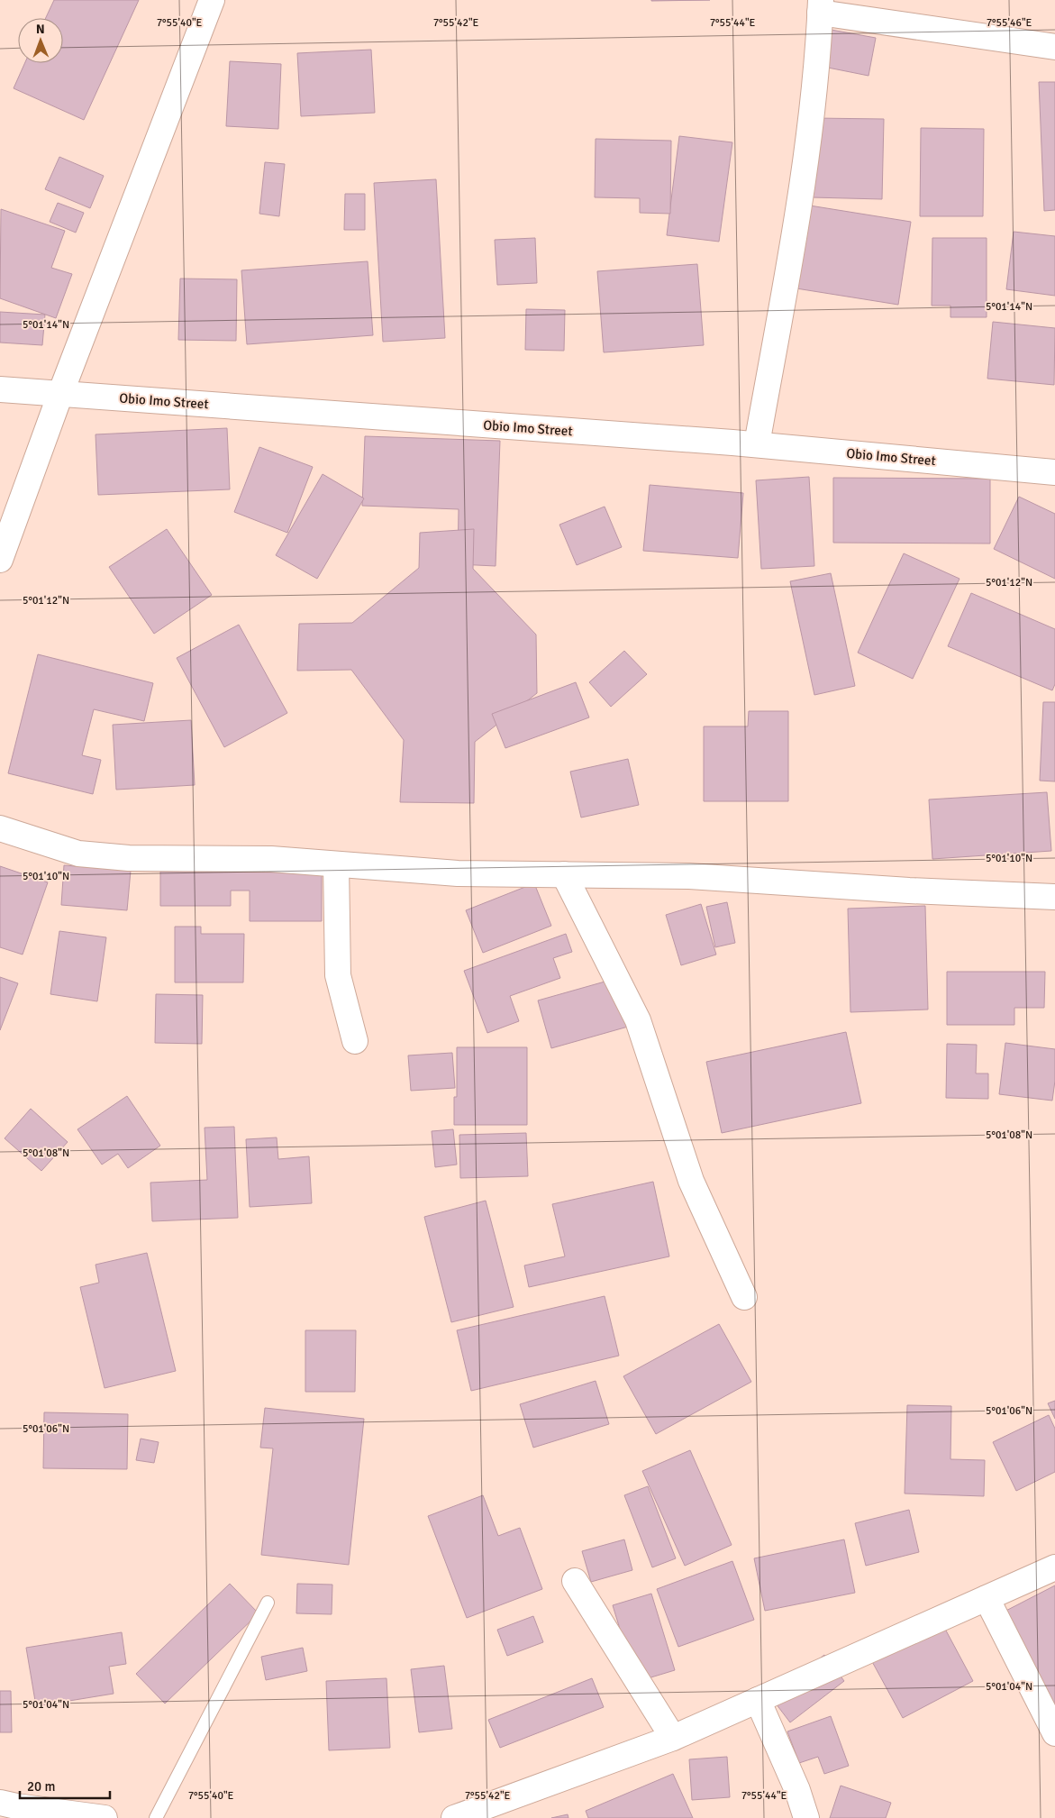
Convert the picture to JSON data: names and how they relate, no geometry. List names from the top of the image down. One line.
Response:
{"streets":{"street":["Obio Imo Street"]},"scale_bar":"20 m","north":"top","coordinates":["7°55'40\"E","7°55'42\"E","7°55'44\"E","7°55'46\"E","5°01'14\"N","5°01'12\"N","5°01'10\"N","5°01'08\"N","5°01'06\"N","5°01'04\"N"]}
